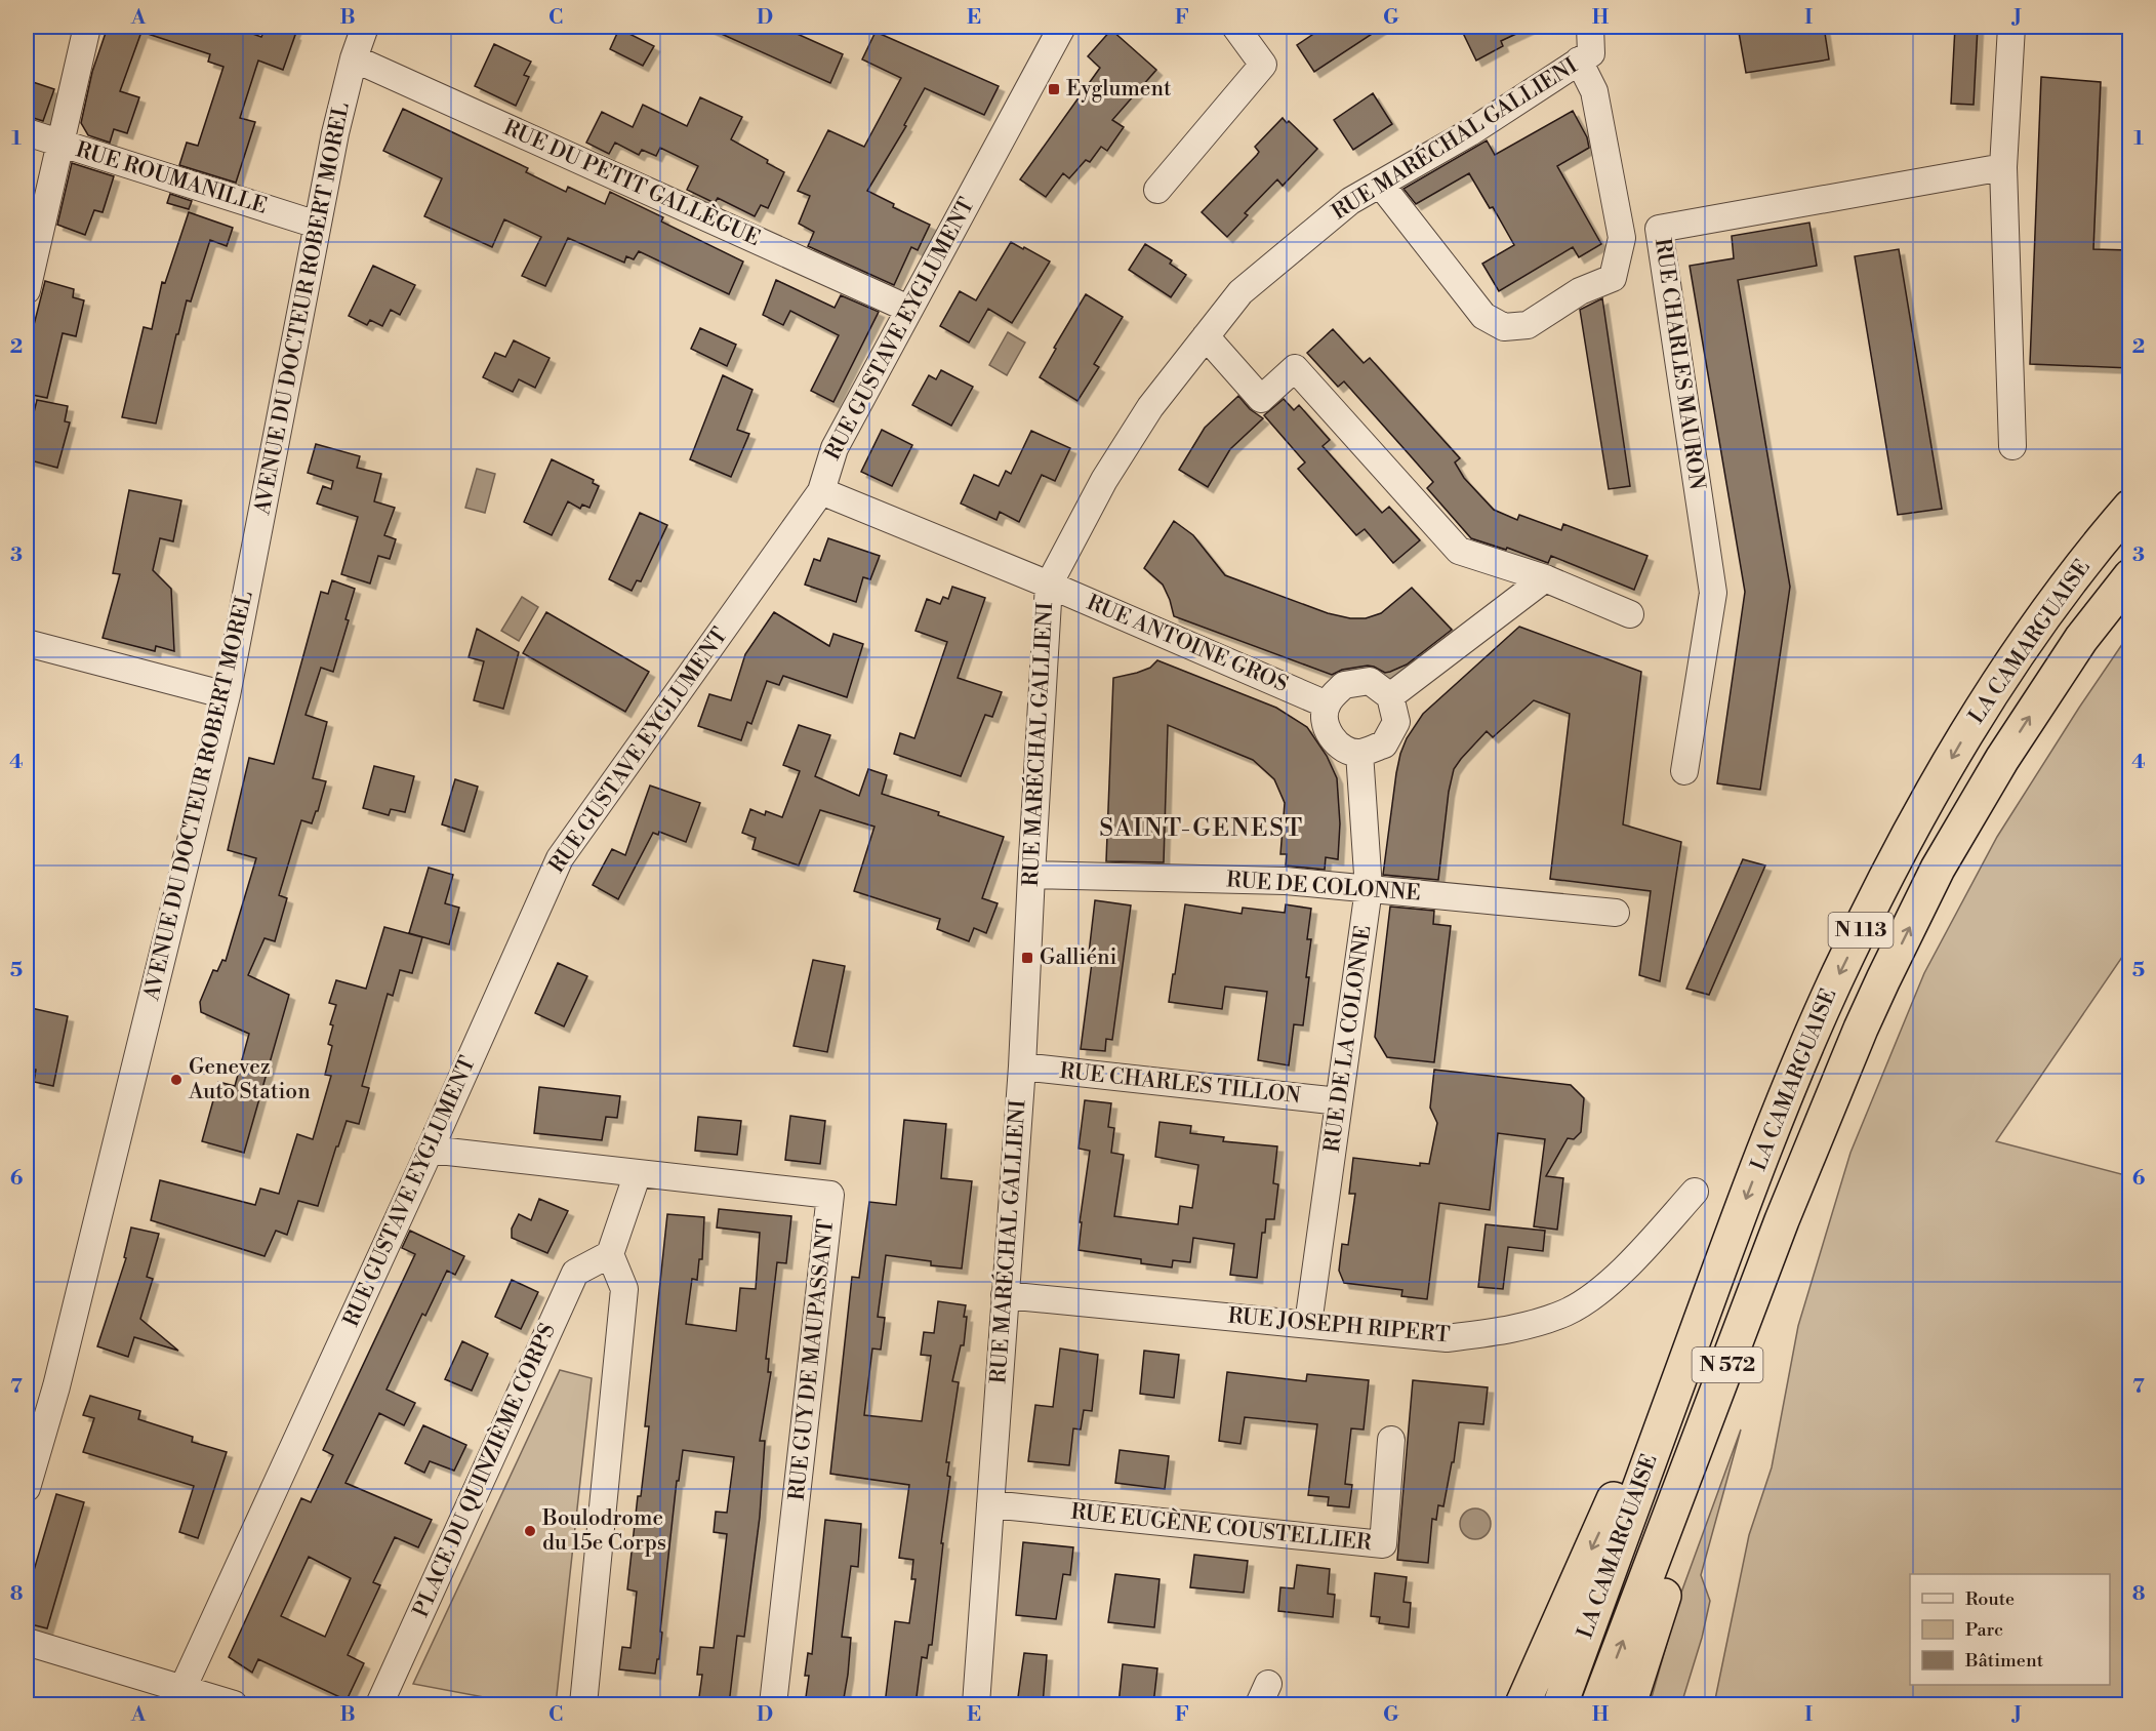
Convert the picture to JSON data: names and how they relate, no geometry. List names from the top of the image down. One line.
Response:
{"streets":{"highway":["LA CAMARGUAISE","N 113","N 572"],"street":["RUE MARÉCHAL GALLIENI","RUE ROUMANILLE","RUE DU PETIT GALLÈGUE","AVENUE DU DOCTEUR ROBERT MOREL","RUE GUSTAVE EYGLUMENT","RUE CHARLES MAURON","RUE ANTOINE GROS","RUE DE COLONNE","RUE DE LA COLONNE","RUE CHARLES TILLON","RUE JOSEPH RIPERT","RUE GUY DE MAUPASSANT","PLACE DU QUINZIÈME CORPS","RUE EUGÈNE COUSTELLIER"]},"crossings":[["RUE MARÉCHAL GALLIENI","RUE ANTOINE GROS"],["RUE MARÉCHAL GALLIENI","RUE DE COLONNE"],["RUE MARÉCHAL GALLIENI","RUE CHARLES TILLON"],["RUE MARÉCHAL GALLIENI","RUE JOSEPH RIPERT"],["RUE MARÉCHAL GALLIENI","RUE EUGÈNE COUSTELLIER"],["RUE ROUMANILLE","AVENUE DU DOCTEUR ROBERT MOREL"],["RUE DU PETIT GALLÈGUE","AVENUE DU DOCTEUR ROBERT MOREL"],["RUE DU PETIT GALLÈGUE","RUE GUSTAVE EYGLUMENT"],["RUE GUSTAVE EYGLUMENT","RUE ANTOINE GROS"],["RUE GUSTAVE EYGLUMENT","RUE GUY DE MAUPASSANT"],["RUE ANTOINE GROS","RUE DE LA COLONNE"],["RUE DE COLONNE","RUE DE LA COLONNE"],["RUE DE LA COLONNE","RUE CHARLES TILLON"],["RUE DE LA COLONNE","RUE JOSEPH RIPERT"]],"districts":["SAINT-GENEST"],"places":{"transit":["Eyglument","Galliéni"],"other":["Genevez Auto Station","Boulodrome du 15e Corps"]},"legend":["Route","Parc","Bâtiment"],"grid":{"columns":["A","B","C","D","E","F","G","H","I","J"],"rows":["1","2","3","4","5","6","7","8"]}}
